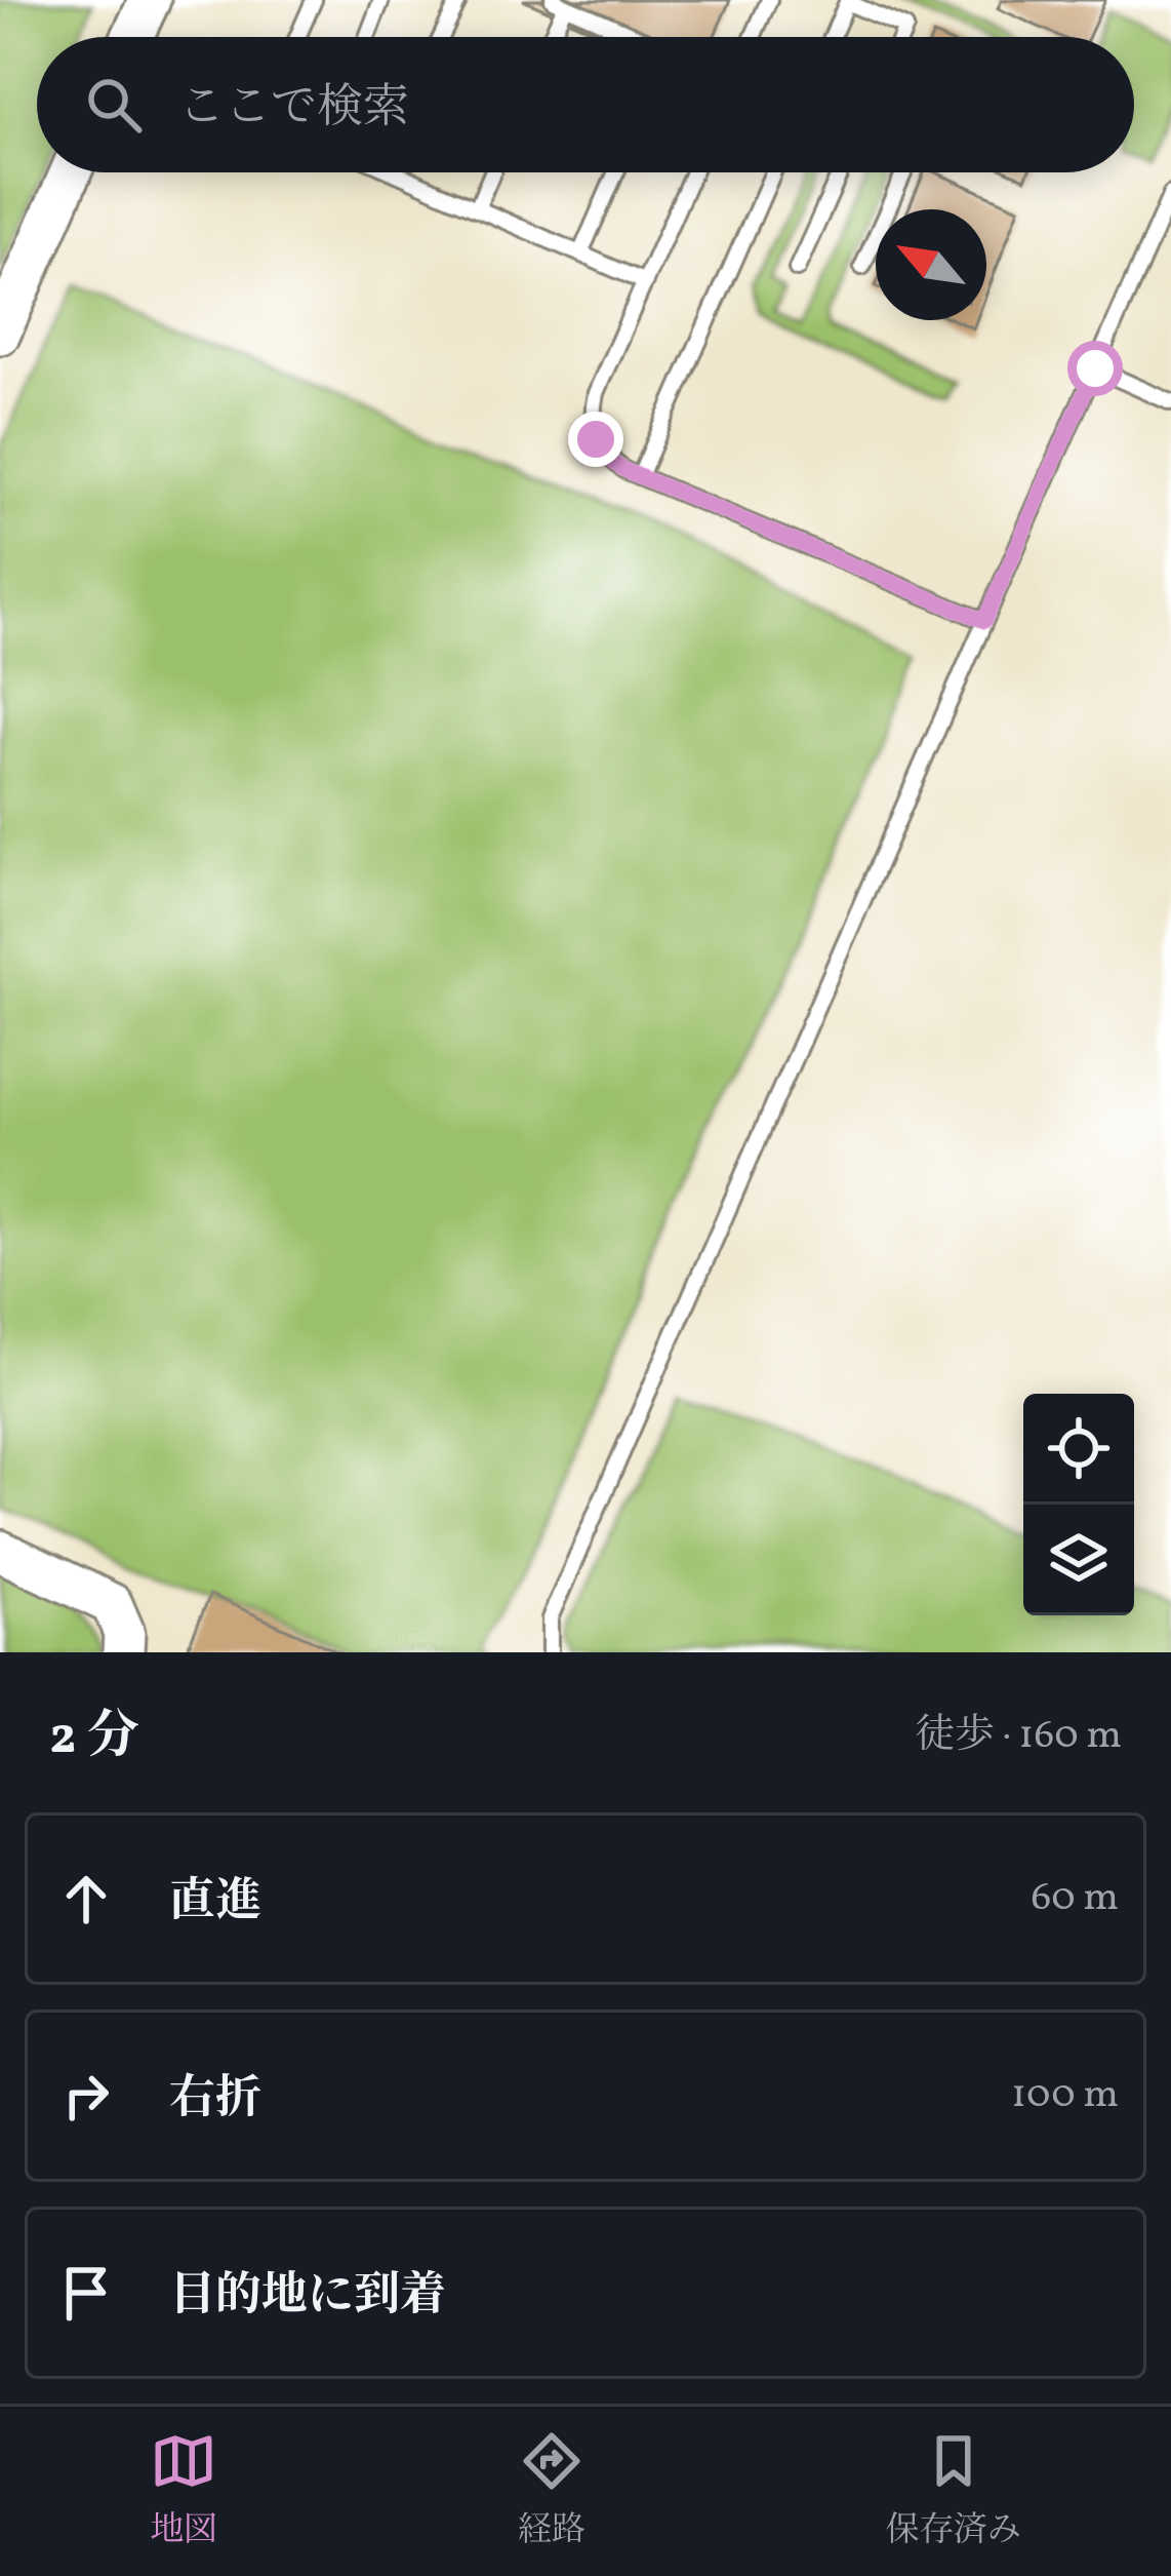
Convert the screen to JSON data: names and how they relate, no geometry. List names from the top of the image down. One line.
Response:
{"north":"top left","page":{"search":"ここで検索","heading":["2 分","徒歩 · 160 m"],"list":[["直進","60 m"],["右折","100 m"],"目的地に到着"],"nav":["地図","経路","保存済み"]}}
